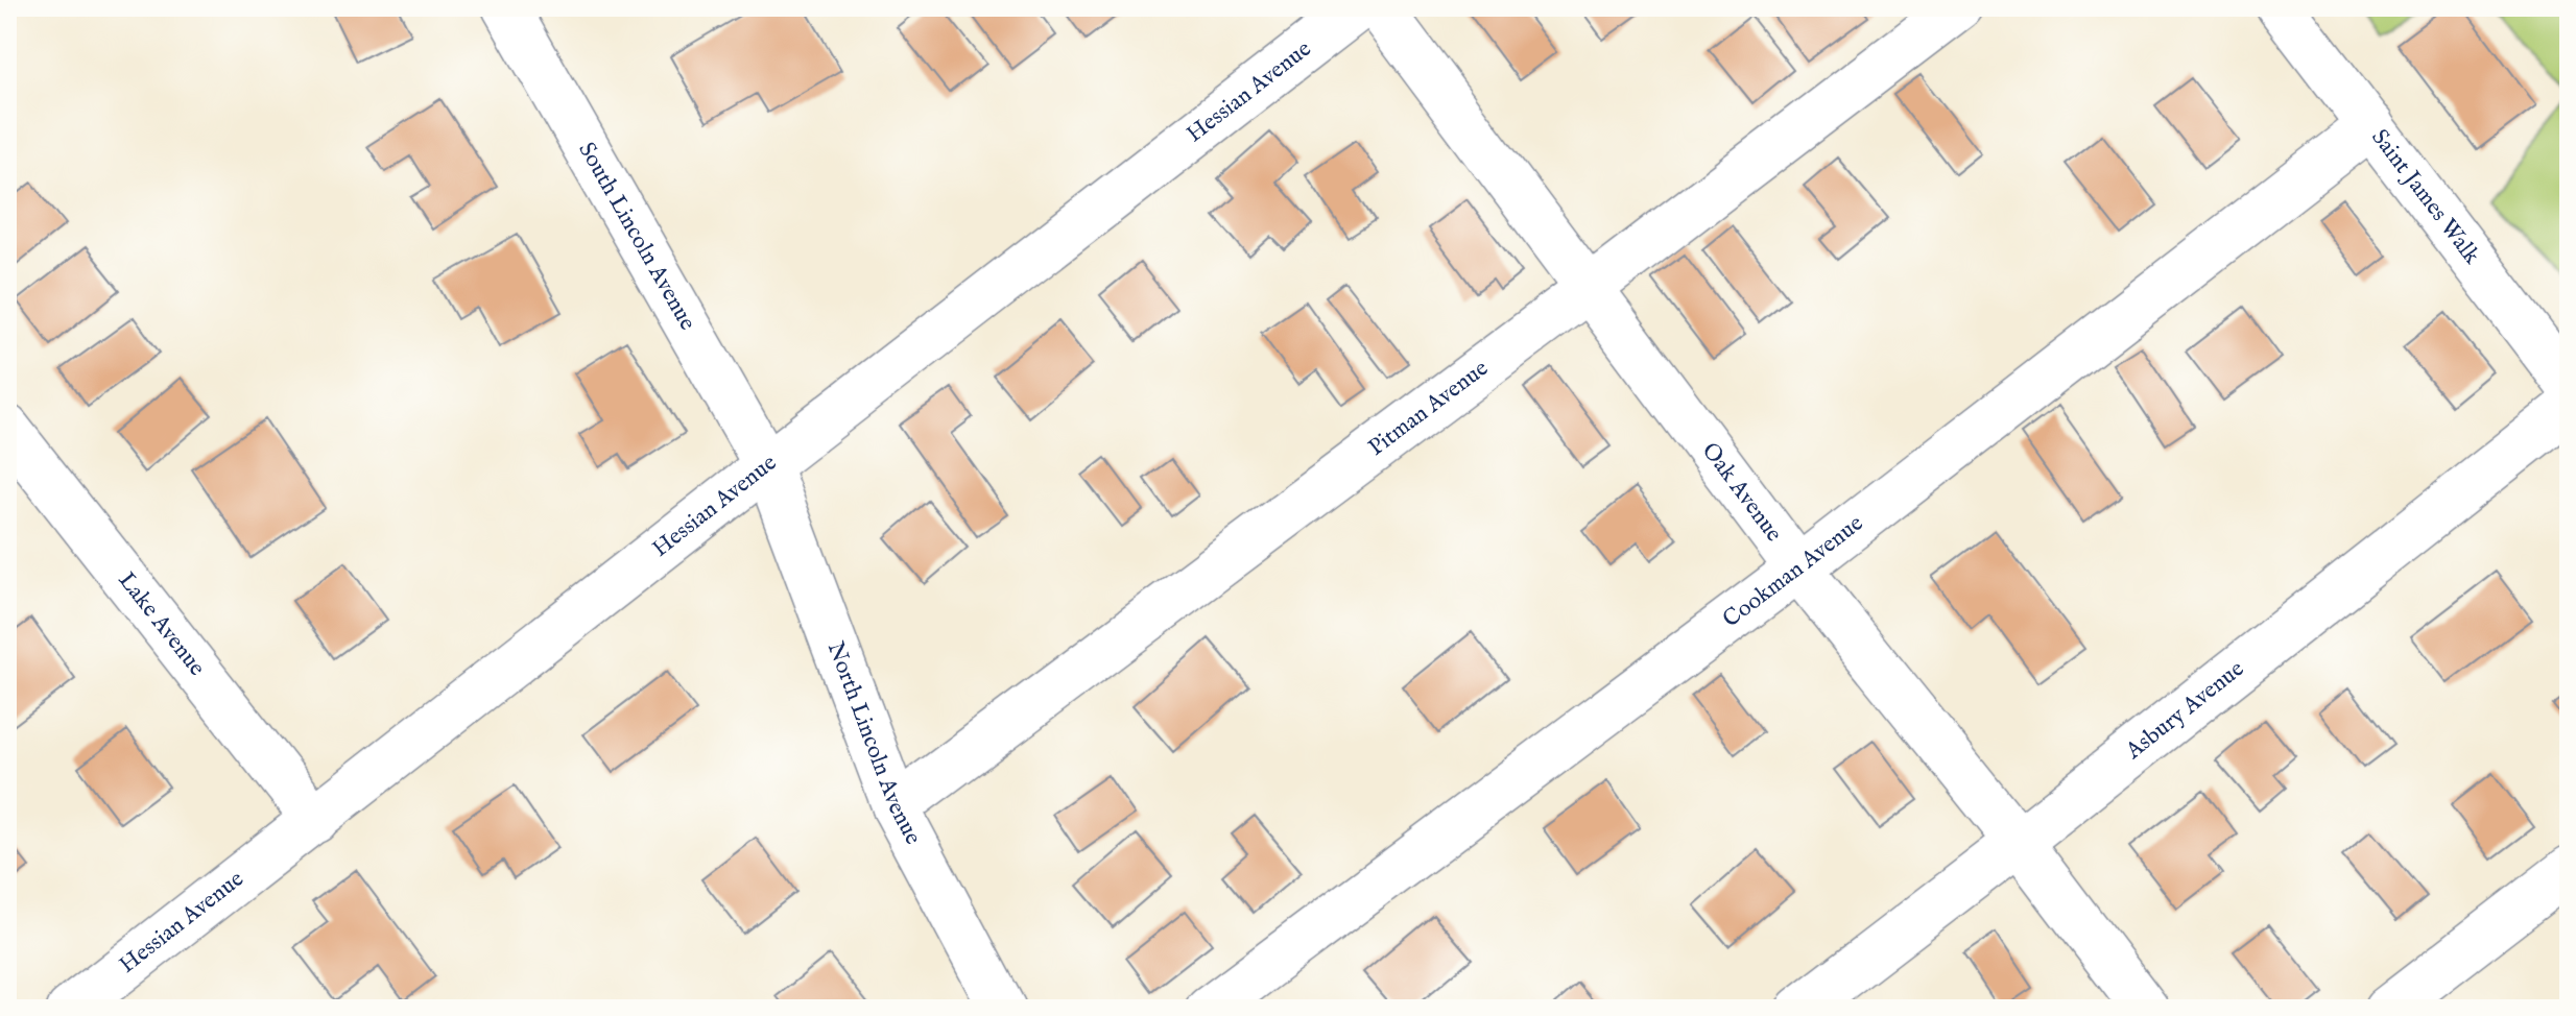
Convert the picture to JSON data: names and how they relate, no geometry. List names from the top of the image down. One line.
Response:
{"streets":{"street":["Hessian Avenue","Saint James Walk","South Lincoln Avenue","Pitman Avenue","Oak Avenue","Cookman Avenue","Lake Avenue","Asbury Avenue","North Lincoln Avenue"]},"crossings":[["Hessian Avenue","South Lincoln Avenue"],["Hessian Avenue","Lake Avenue"],["Hessian Avenue","North Lincoln Avenue"],["Saint James Walk","Cookman Avenue"],["South Lincoln Avenue","North Lincoln Avenue"],["Pitman Avenue","Oak Avenue"],["Pitman Avenue","North Lincoln Avenue"],["Oak Avenue","Cookman Avenue"],["Oak Avenue","Asbury Avenue"]]}
